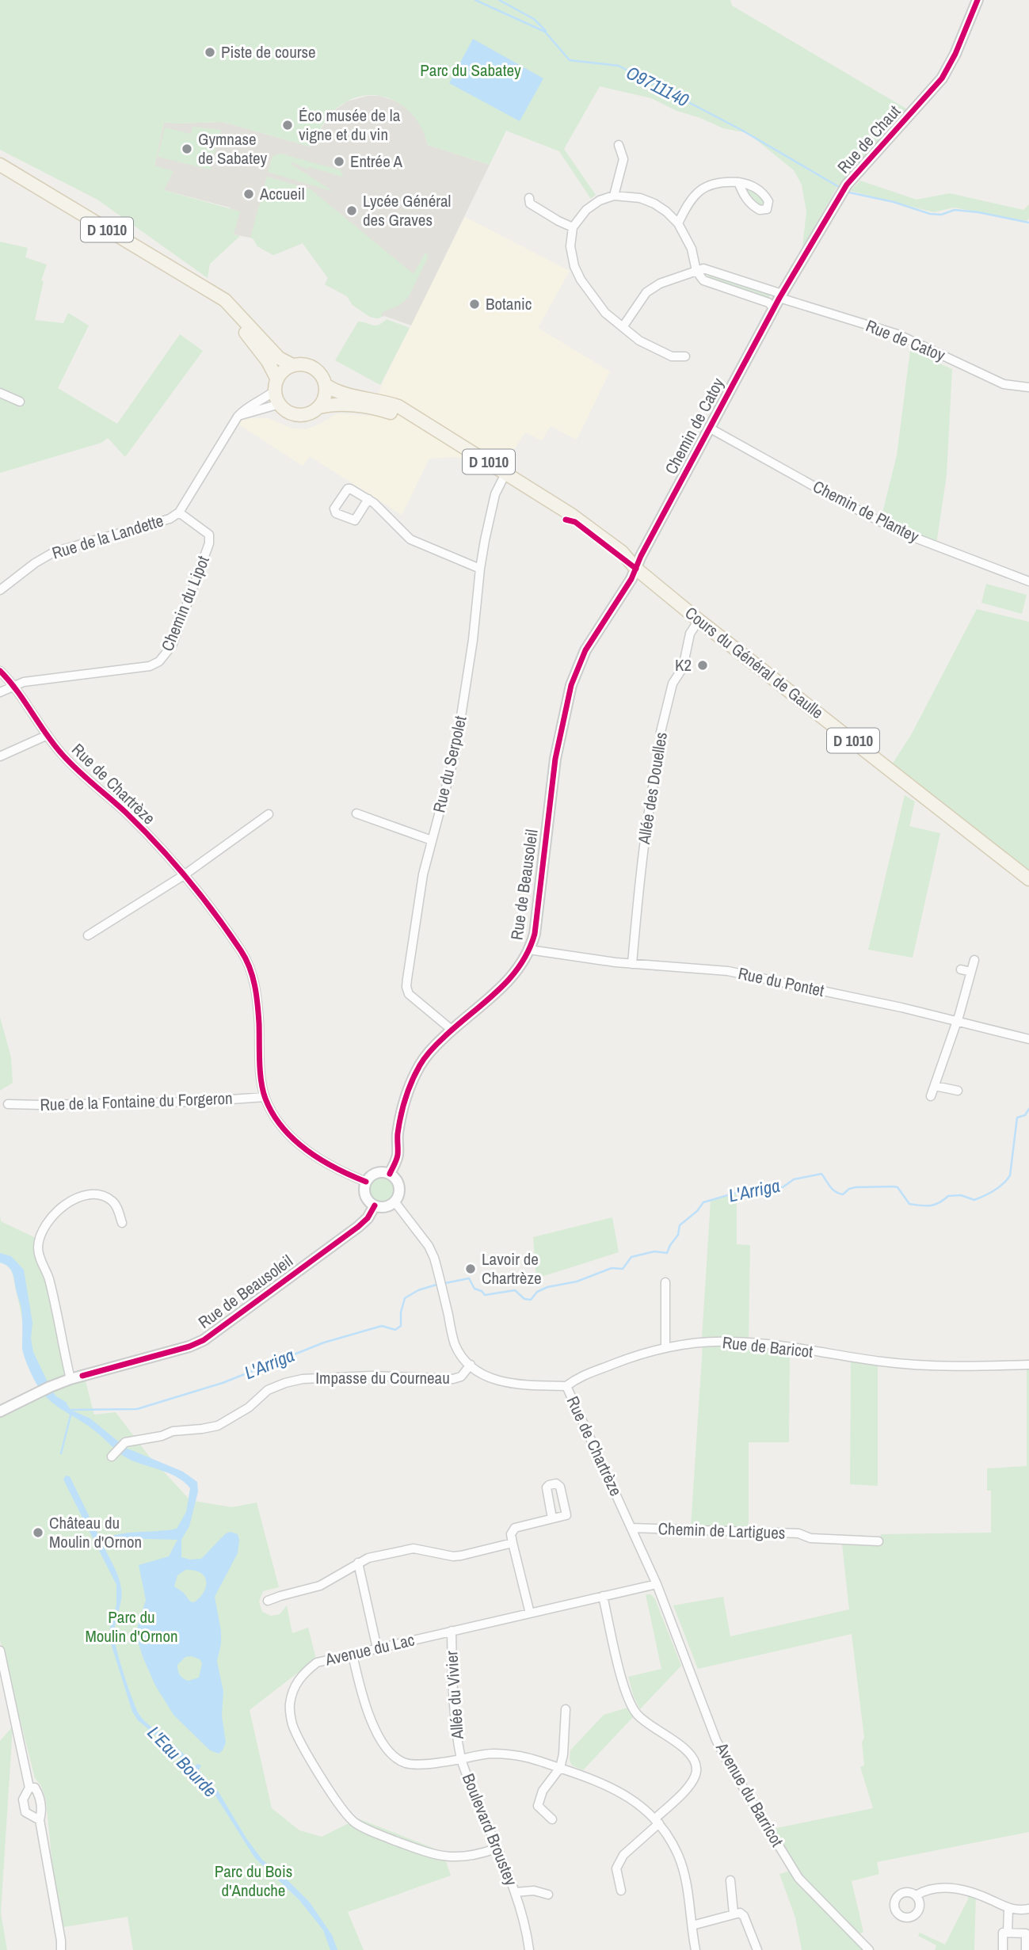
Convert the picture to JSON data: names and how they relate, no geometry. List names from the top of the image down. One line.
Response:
{"streets":{"main road":["D 1010","Cours du Général de Gaulle"],"street":["Rue de Chaut","Rue de Catoy","Chemin de Catoy","Chemin de Plantey","Rue de la Landette","Chemin du Lipot","Rue du Serpolet","Rue de Chartrèze","Allée des Douelles","Rue de Beausoleil","Rue du Pontet","Rue de la Fontaine du Forgeron","Rue de Baricot","Impasse du Courneau","Chemin de Lartigues","Avenue du Lac","Allée du Vivier","Avenue du Barricot","Boulevard Broustey"]},"crossings":[["Rue de Chaut","Rue de Catoy"],["Rue de Chaut","Chemin de Catoy"],["D 1010","Rue de la Landette"],["D 1010","Cours du Général de Gaulle"],["Rue de Catoy","Chemin de Catoy"],["Chemin de Catoy","Chemin de Plantey"],["Chemin de Catoy","Cours du Général de Gaulle"],["Chemin de Catoy","Rue de Beausoleil"],["Rue de la Landette","Chemin du Lipot"],["Rue de la Landette","Cours du Général de Gaulle"],["Chemin du Lipot","Rue de Chartrèze"],["Cours du Général de Gaulle","Rue du Serpolet"],["Cours du Général de Gaulle","Allée des Douelles"],["Cours du Général de Gaulle","Rue de Beausoleil"],["Rue du Serpolet","Rue de Beausoleil"],["Rue de Chartrèze","Rue de Beausoleil"],["Rue de Chartrèze","Rue de la Fontaine du Forgeron"],["Rue de Chartrèze","Rue de Baricot"],["Rue de Chartrèze","Impasse du Courneau"],["Rue de Chartrèze","Chemin de Lartigues"],["Rue de Chartrèze","Avenue du Lac"],["Rue de Chartrèze","Avenue du Barricot"],["Allée des Douelles","Rue du Pontet"],["Rue de Beausoleil","Rue du Pontet"],["Avenue du Lac","Allée du Vivier"],["Avenue du Lac","Avenue du Barricot"],["Avenue du Lac","Boulevard Broustey"],["Allée du Vivier","Boulevard Broustey"]],"water":["O9711140","L'Arriga","L'Eau Bourde"],"parks":["Parc du Sabatey","Parc du Moulin d'Ornon","Parc du Bois d'Anduche"],"places":["Piste de course","Éco musée de la vigne et du vin","Gymnase de Sabatey","Entrée A","Accueil","Lycée Général des Graves","Botanic","K2","Lavoir de Chartrèze","Château du Moulin d'Ornon"]}
